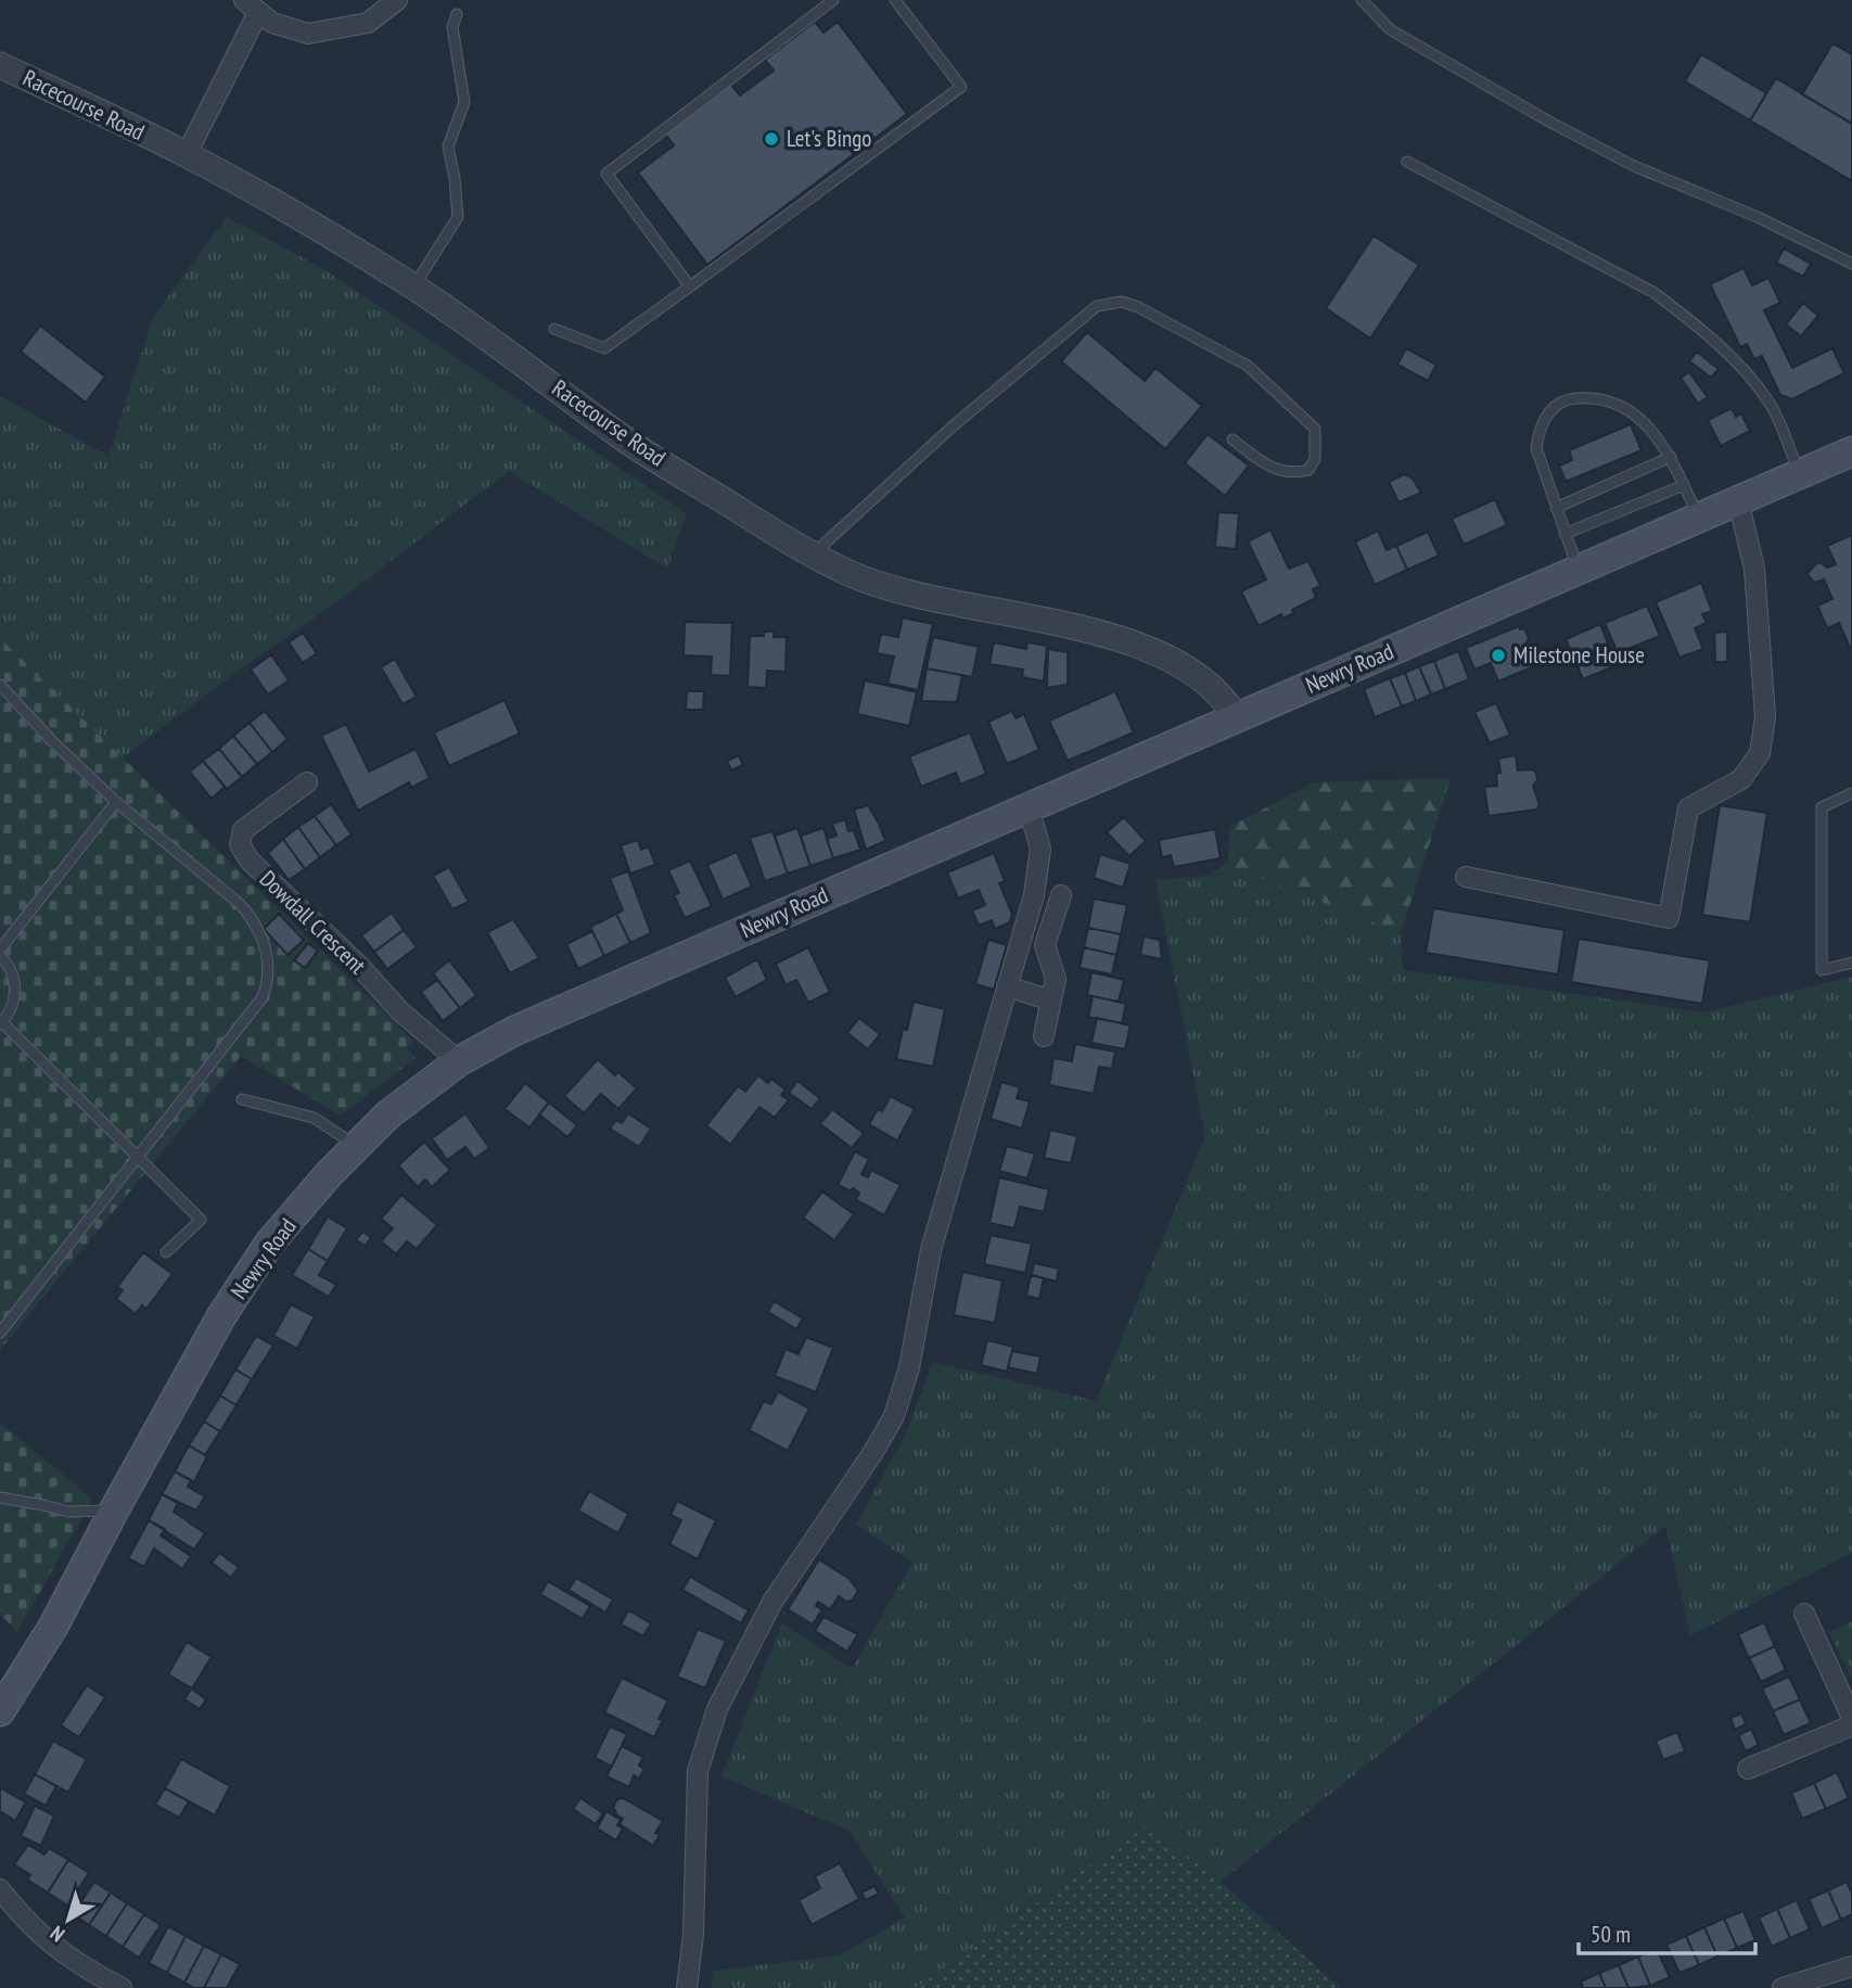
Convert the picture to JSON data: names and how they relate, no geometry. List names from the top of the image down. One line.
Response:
{"streets":{"main road":["Newry Road"],"street":["Racecourse Road","Dowdall Crescent"]},"crossings":[["Racecourse Road","Newry Road"],["Newry Road","Dowdall Crescent"]],"places":["Let's Bingo","Milestone House"],"scale_bar":"50 m","north":"bottom left"}
